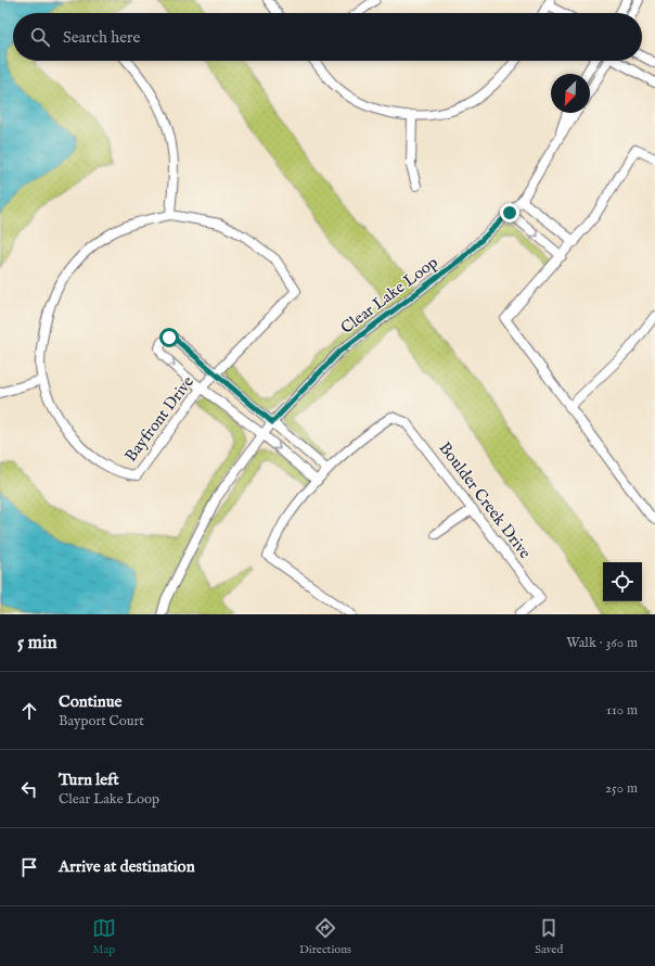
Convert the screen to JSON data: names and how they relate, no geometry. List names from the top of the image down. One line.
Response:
{"streets":{"street":["Clear Lake Loop","Bayfront Drive","Boulder Creek Drive"]},"north":"bottom left","page":{"search":"Search here","heading":["5 min","Walk · 360 m"],"list":[["Continue","Bayport Court","110 m"],["Turn left","Clear Lake Loop","250 m"],"Arrive at destination"],"nav":["Map","Directions","Saved"]}}
